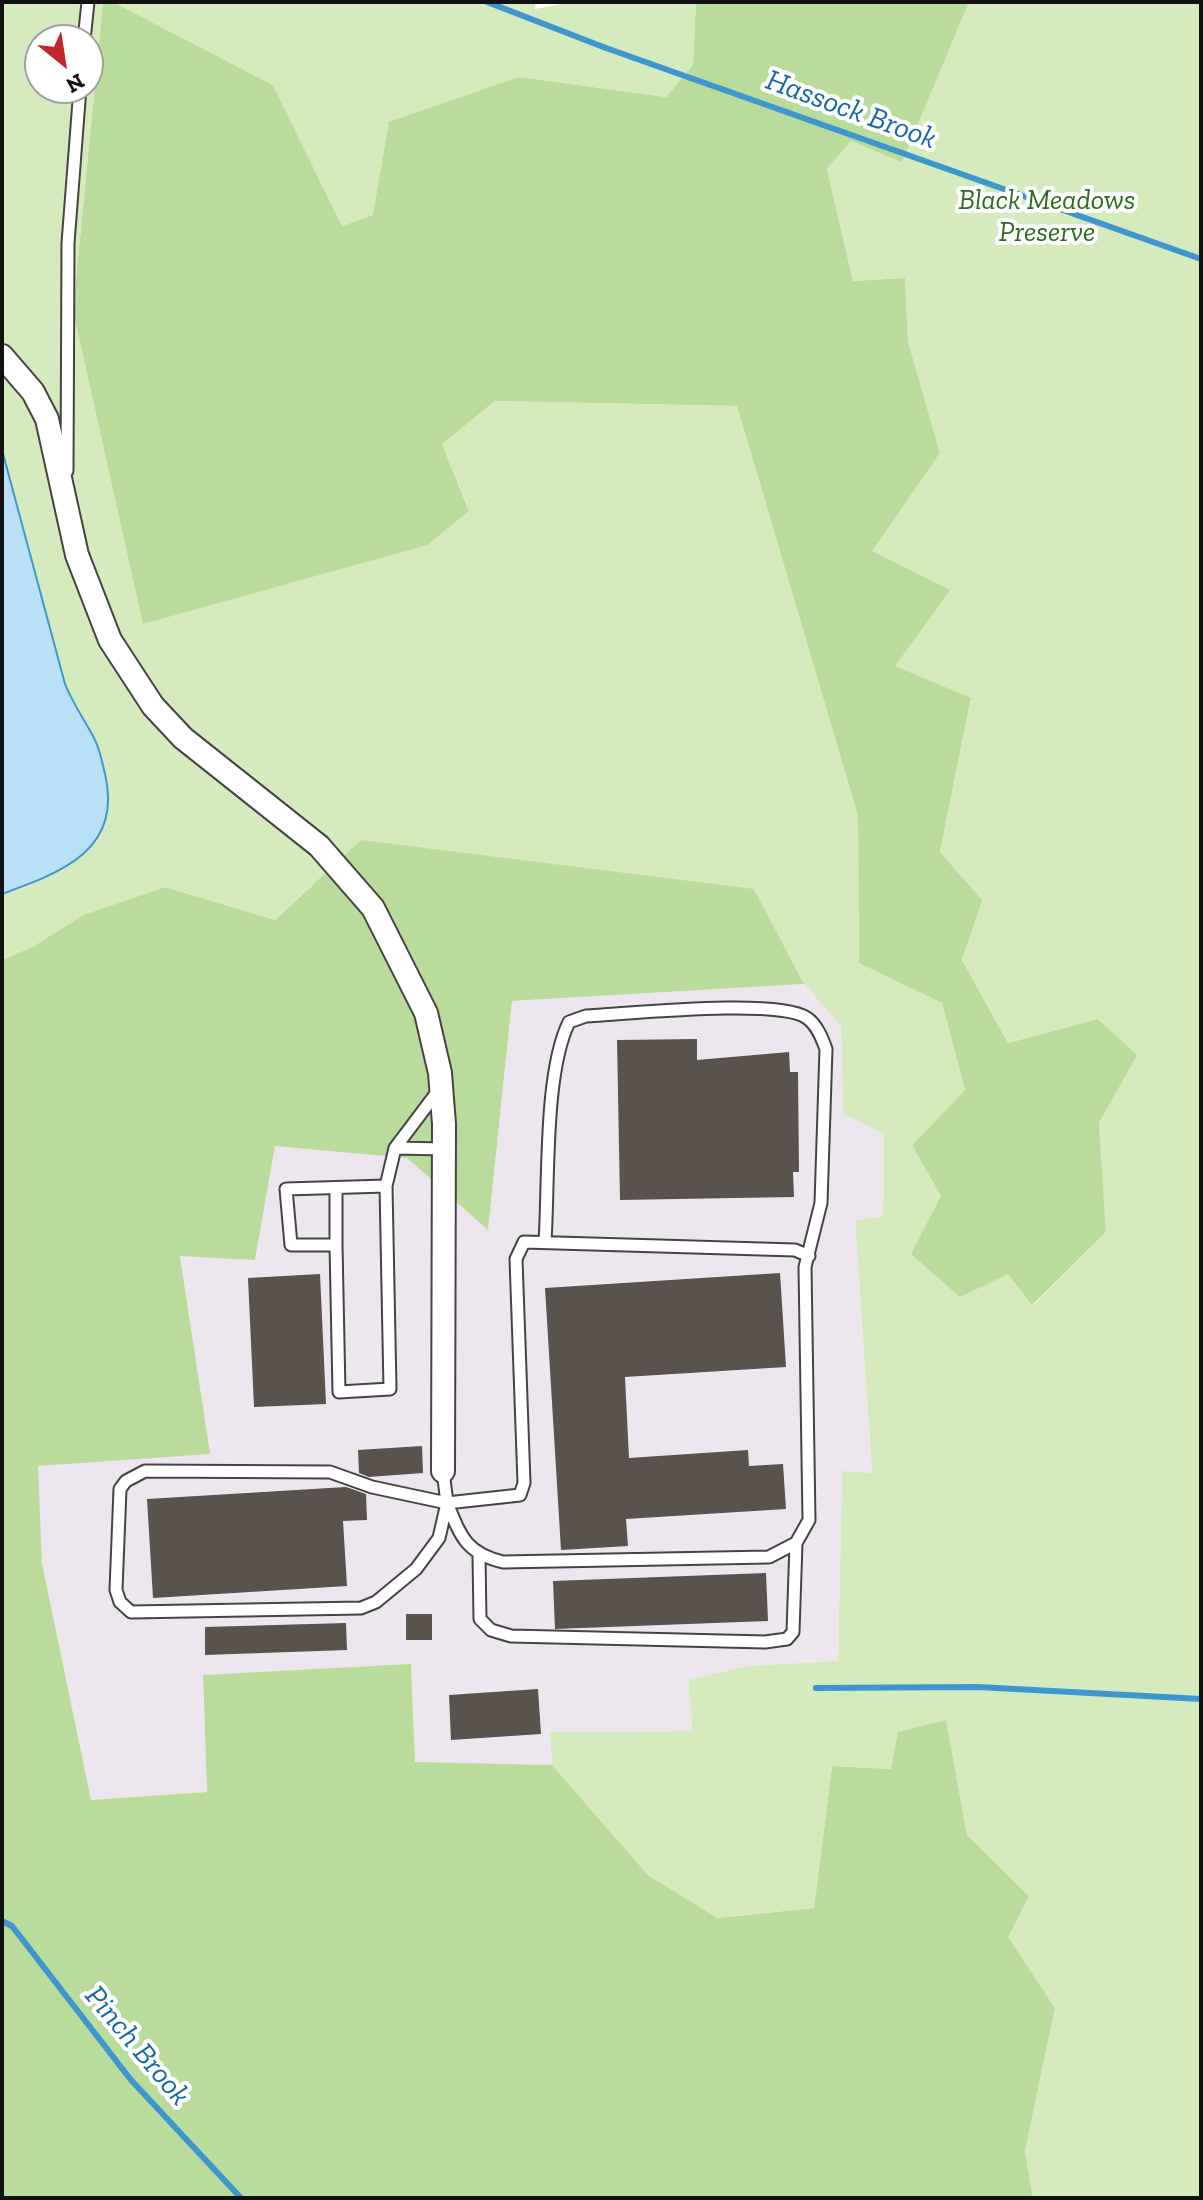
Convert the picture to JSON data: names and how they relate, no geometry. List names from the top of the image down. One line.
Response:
{"water":["Hassock Brook","Pinch Brook"],"parks":["Black Meadows Preserve"],"north":"bottom right"}
